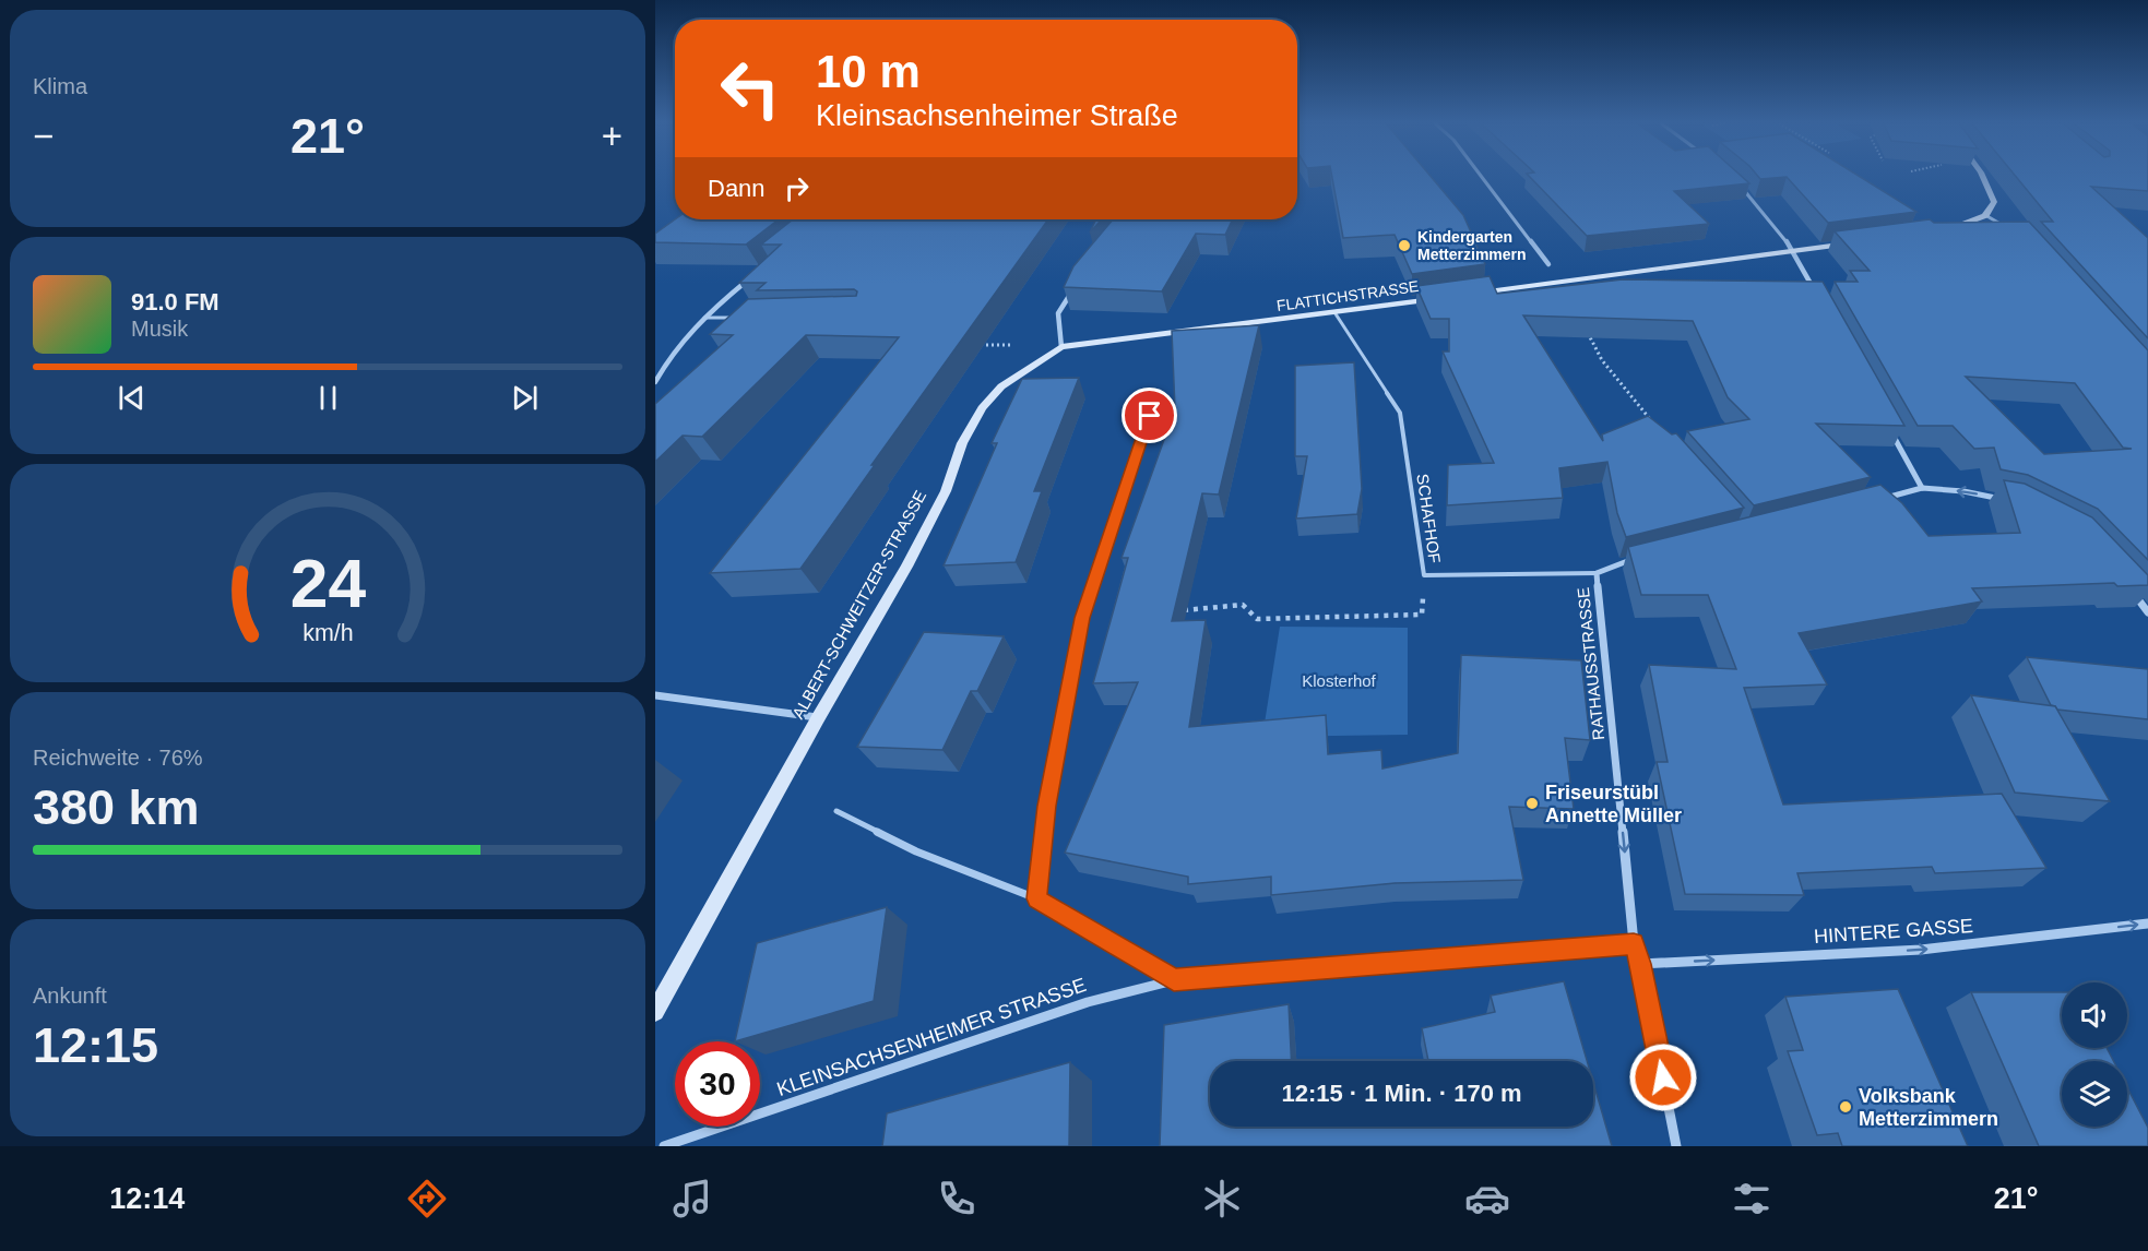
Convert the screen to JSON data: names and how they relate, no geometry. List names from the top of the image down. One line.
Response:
{"streets":{"main road":["FLATTICHSTRASSE","ALBERT-SCHWEITZER-STRASSE"],"street":["RATHAUSSTRASSE","HINTERE GASSE","KLEINSACHSENHEIMER STRASSE"],"lane":["SCHAFHOF"]},"crossings":[["FLATTICHSTRASSE","SCHAFHOF"],["FLATTICHSTRASSE","ALBERT-SCHWEITZER-STRASSE"],["SCHAFHOF","RATHAUSSTRASSE"],["RATHAUSSTRASSE","HINTERE GASSE"],["RATHAUSSTRASSE","KLEINSACHSENHEIMER STRASSE"]],"one_way":["RATHAUSSTRASSE","HINTERE GASSE"],"parks":["Klosterhof"],"places":["Kindergarten Metterzimmern","Friseurstübl Annette Müller","Volksbank Metterzimmern"],"page":{"tile":["Klima",["Reichweite · 76%","380 km"],["Ankunft","12:15"]],"turn":["10 m","Kleinsachsenheimer Straße"],"heat":["−","21°","+"],"then":"Dann","song":["91.0 FM","Musik"],"limit":"30","trip":"12:15 · 1 Min. · 170 m","tabs":["12:14","21°"],"gauge":["24","km/h"]}}
